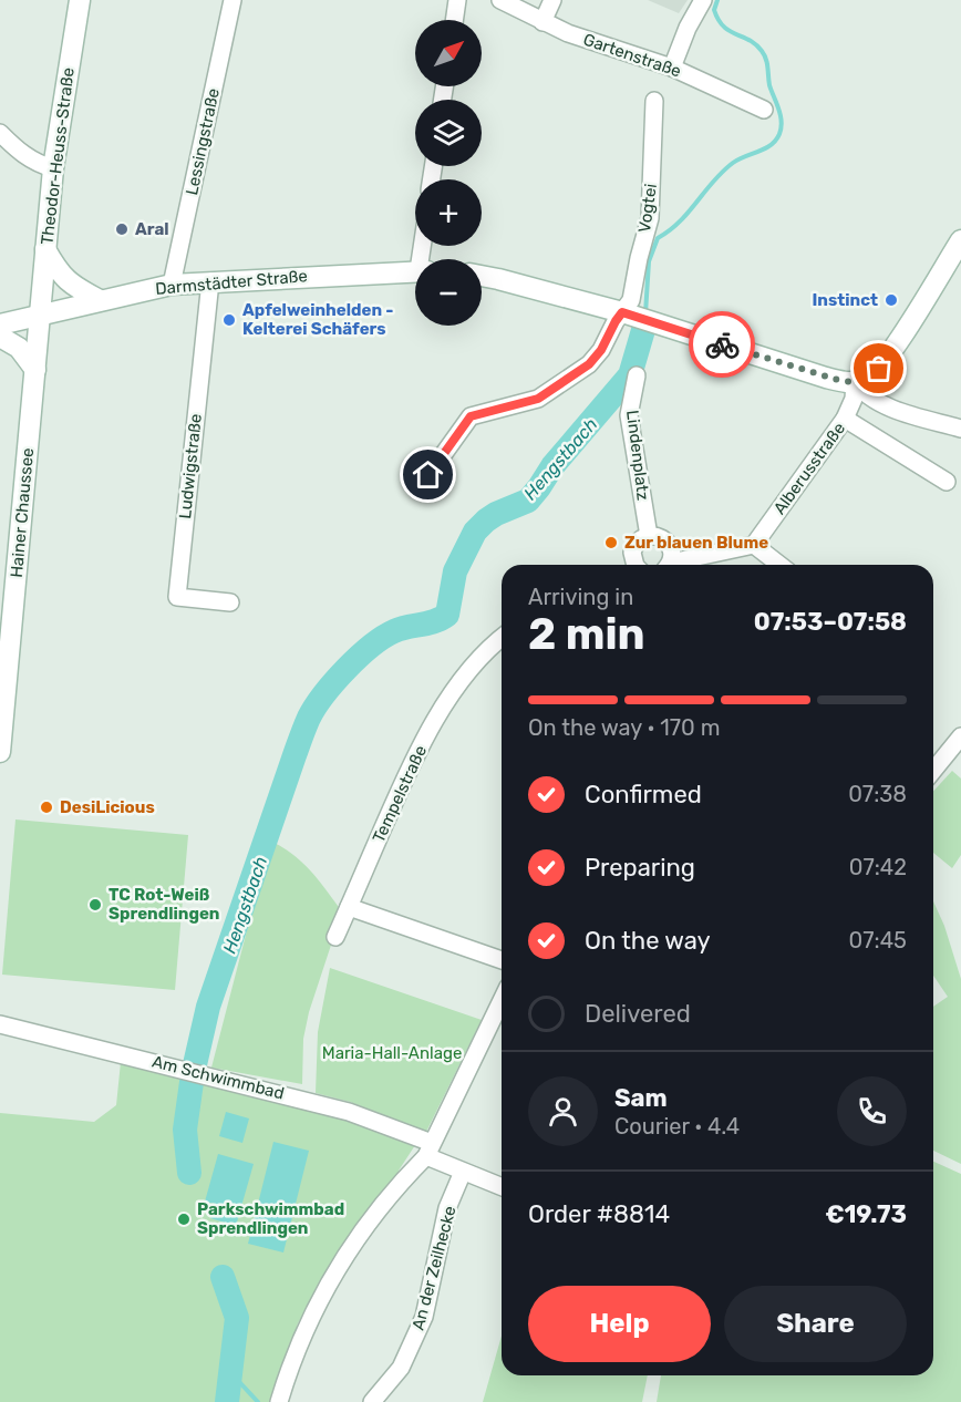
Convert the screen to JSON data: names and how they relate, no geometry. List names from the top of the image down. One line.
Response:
{"streets":{"street":["Gartenstraße","Lessingstraße","Theodor-Heuss-Straße","Vogtei","Darmstädter Straße","Lindenplatz","Ludwigstraße","Alberusstraße","Hainer Chaussee","Tempelstraße","Am Schwimmbad","An der Zeilhecke"]},"crossings":[["Lessingstraße","Darmstädter Straße"],["Theodor-Heuss-Straße","Darmstädter Straße"],["Theodor-Heuss-Straße","Hainer Chaussee"],["Darmstädter Straße","Ludwigstraße"],["Darmstädter Straße","Hainer Chaussee"],["Am Schwimmbad","An der Zeilhecke"]],"water":["Hengstbach"],"parks":["Maria-Hall-Anlage"],"places":["Aral","Instinct","Apfelweinhelden - Kelterei Schäfers","Zur blauen Blume","DesiLicious","TC Rot-Weiß Sprendlingen","Parkschwimmbad Sprendlingen"],"north":"top right","page":{"map_buttons":["+","−"],"heading":["2 min","Arriving in","07:53–07:58"],"panel":["Sam","Courier · 4.4","Order #8814","€19.73"],"bar":"On the way · 170 m","list":[["Confirmed","07:38"],["Preparing","07:42"],["On the way","07:45"],"Delivered"],"buttons":["Help","Share"]}}
